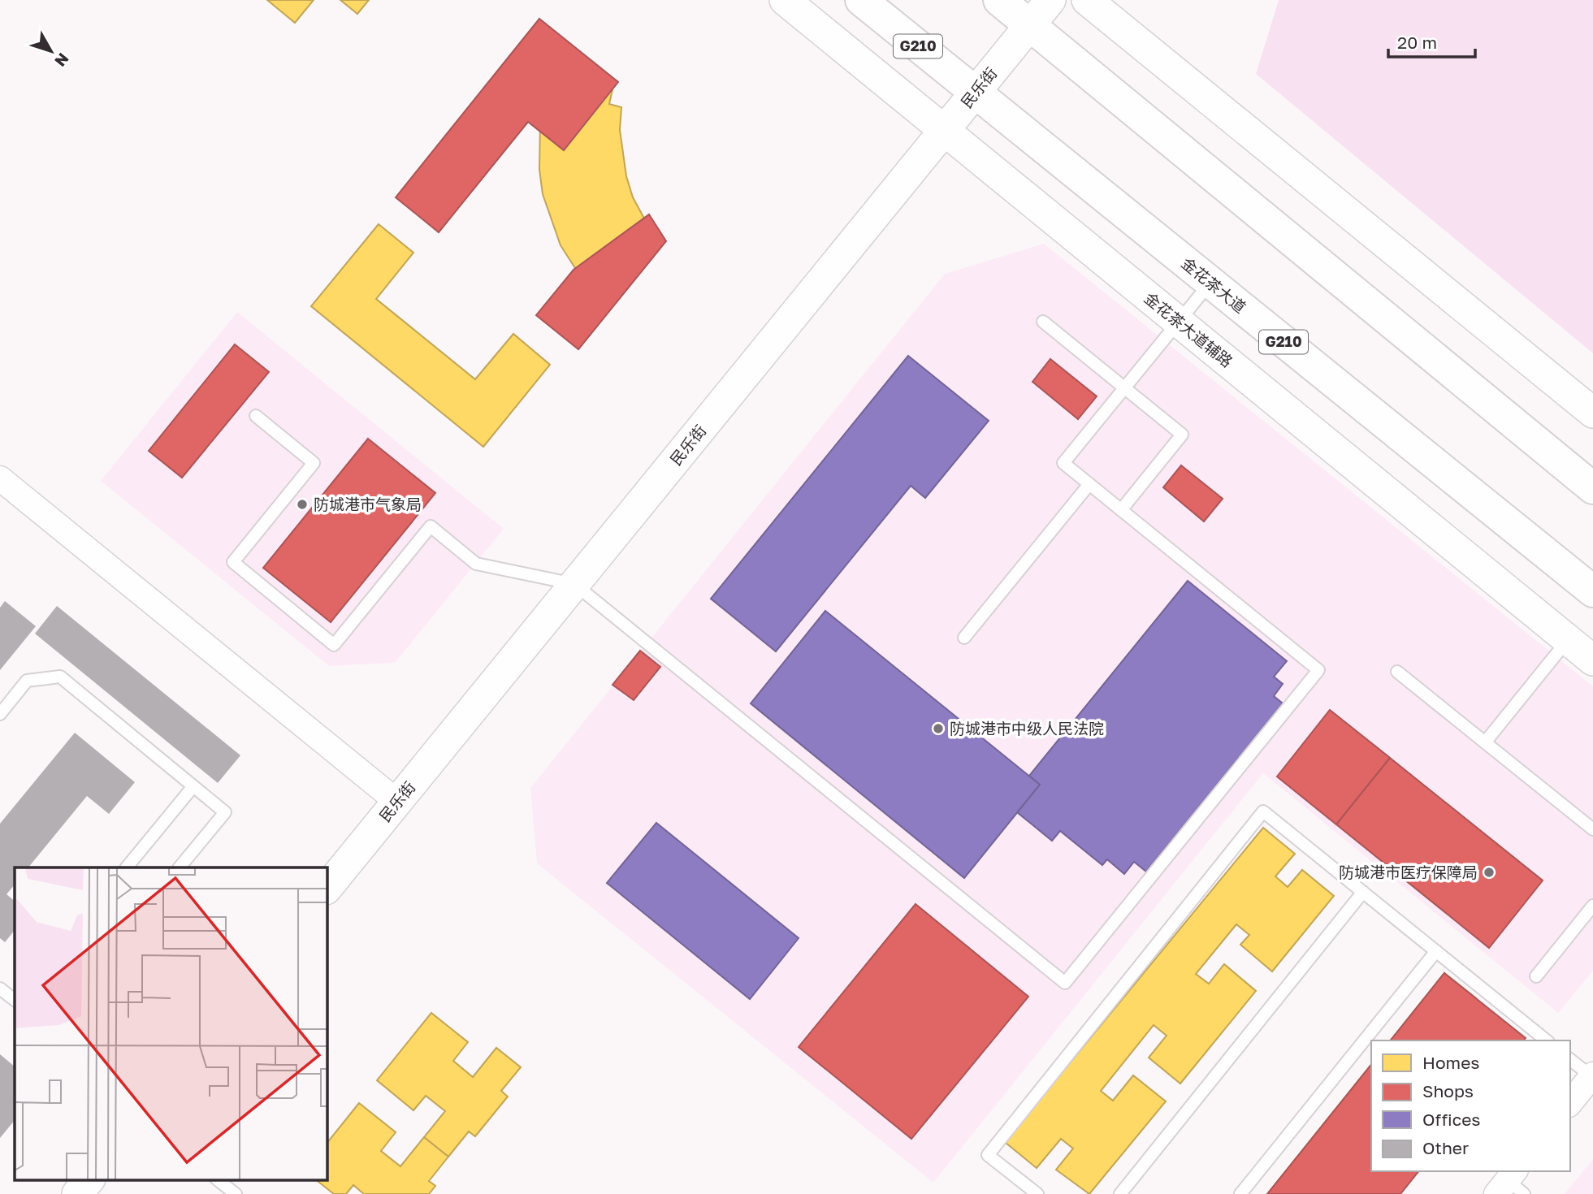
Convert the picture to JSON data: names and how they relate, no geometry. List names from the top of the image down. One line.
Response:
{"streets":{"highway":["G210","金花茶大道"],"street":["民乐街","金花茶大道辅路"]},"crossings":[["民乐街","金花茶大道"],["民乐街","金花茶大道辅路"]],"places":["防城港市气象局","防城港市中级人民法院","防城港市医疗保障局"],"legend":["Homes","Shops","Offices","Other"],"scale_bar":"20 m","north":"bottom right"}
